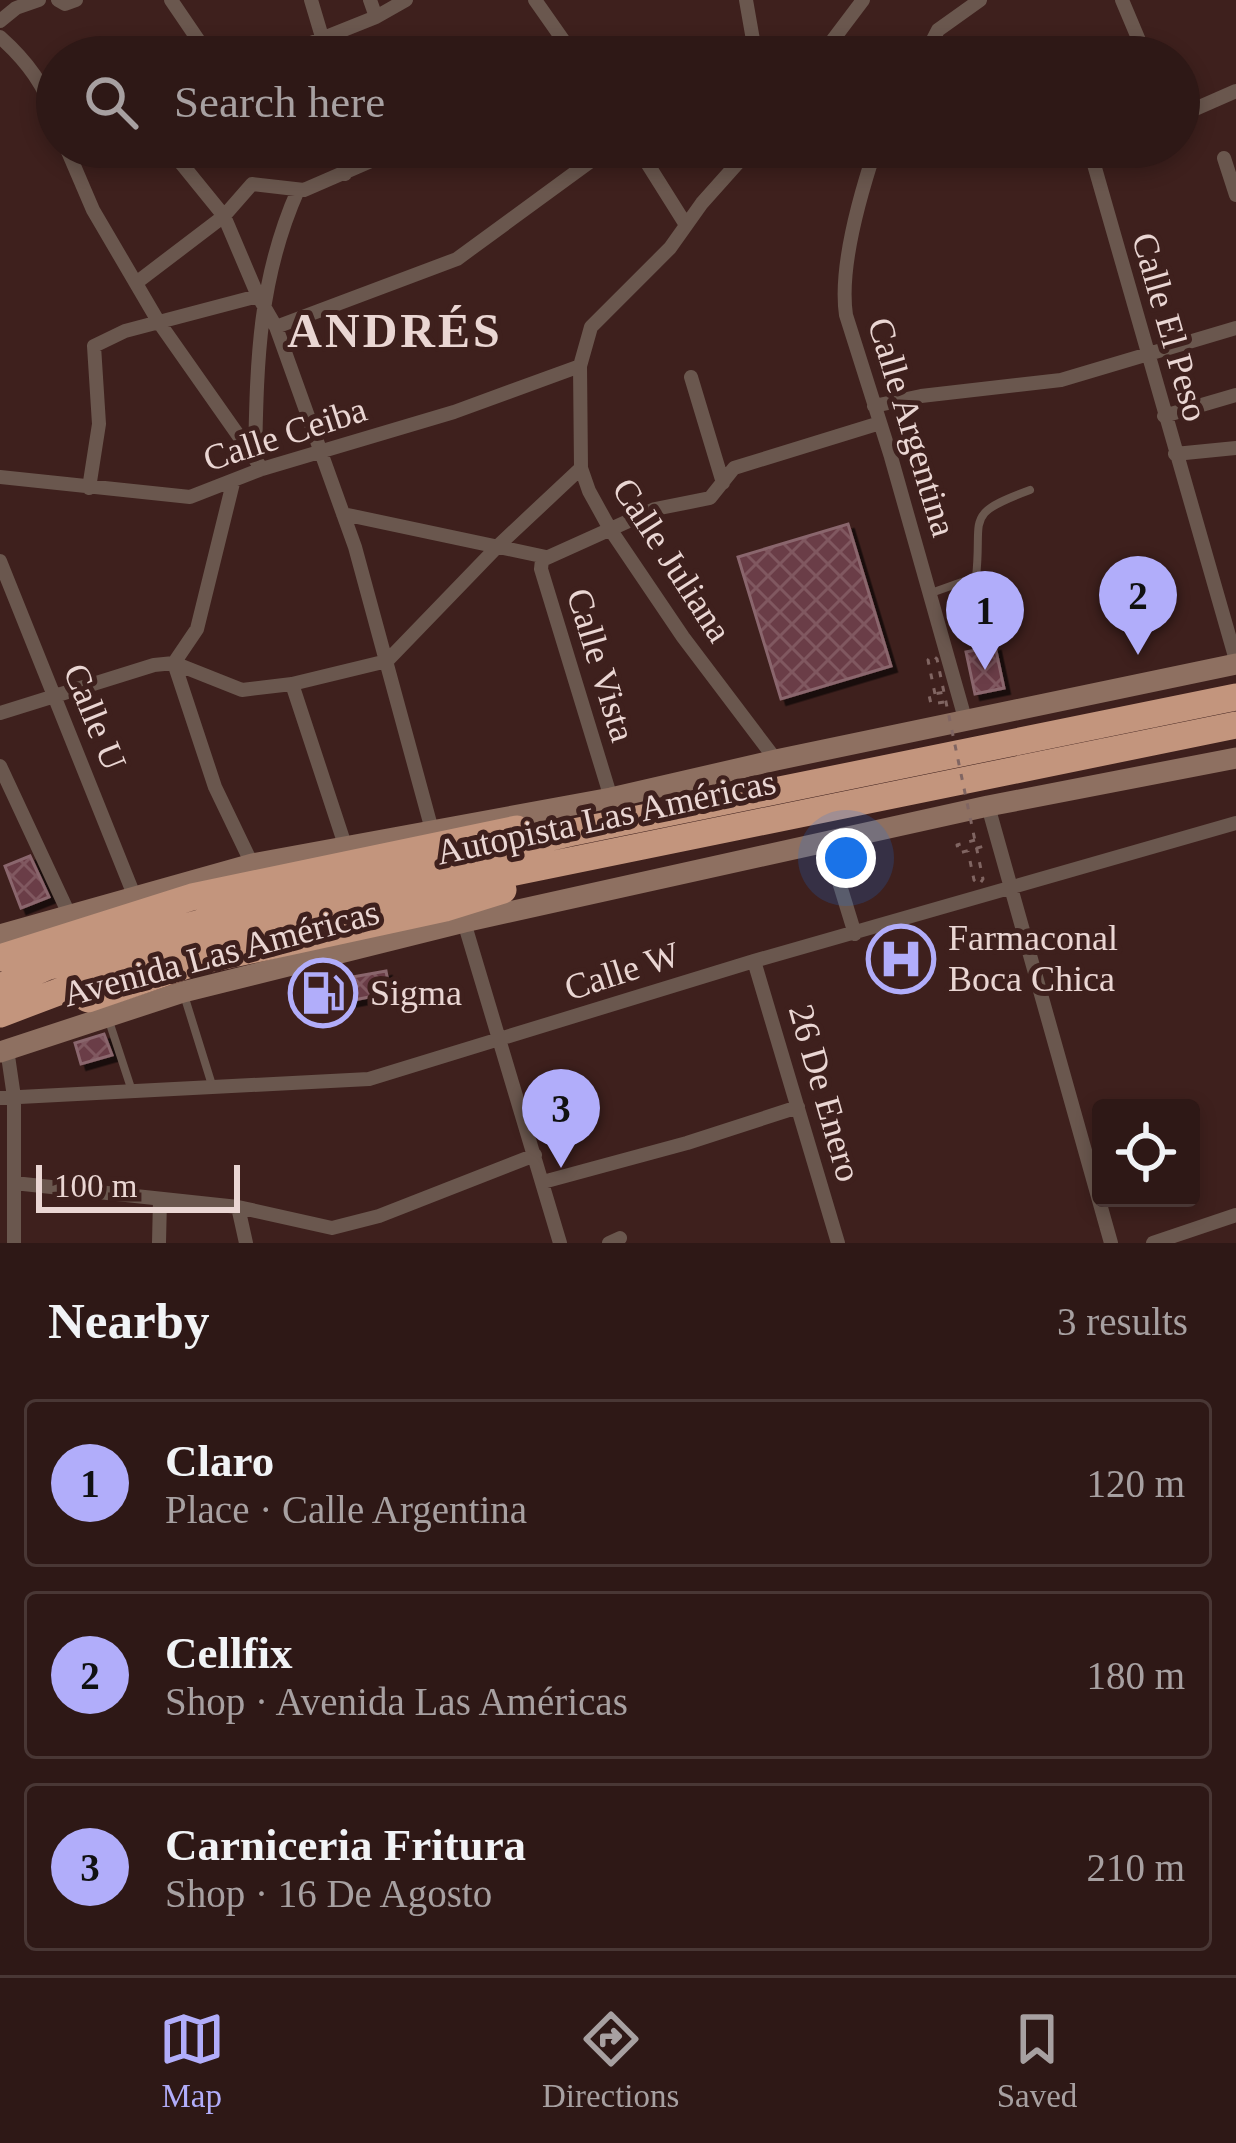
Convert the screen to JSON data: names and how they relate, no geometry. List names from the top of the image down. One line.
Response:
{"streets":{"highway":["Autopista Las Américas"],"street":["Calle El Peso","Calle Argentina","Calle Ceiba","Calle Juliana","Calle Vista","Calle U","Avenida Las Américas","Calle W","26 De Enero"]},"crossings":[["Calle El Peso","Avenida Las Américas"],["Calle Argentina","Calle Vista"],["Calle Argentina","Avenida Las Américas"],["Calle Ceiba","Calle Juliana"],["Calle Juliana","Calle Vista"],["Calle Juliana","Avenida Las Américas"],["Calle Vista","Avenida Las Américas"],["Calle U","Avenida Las Américas"],["Calle W","26 De Enero"]],"districts":["ANDRÉS"],"places":{"hospital":["Farmaconal Boca Chica"],"fuel station":["Sigma"]},"scale_bar":"100 m","page":{"search":"Search here","pins":["2","1","3"],"scale":"100 m","heading":["Nearby","3 results"],"list":[{"mark":"1","name":"Claro","note":"Place · Calle Argentina","value":"120 m"},{"mark":"2","name":"Cellfix","note":"Shop · Avenida Las Américas","value":"180 m"},{"mark":"3","name":"Carniceria Fritura","note":"Shop · 16 De Agosto","value":"210 m"}],"nav":["Map","Directions","Saved"]}}
